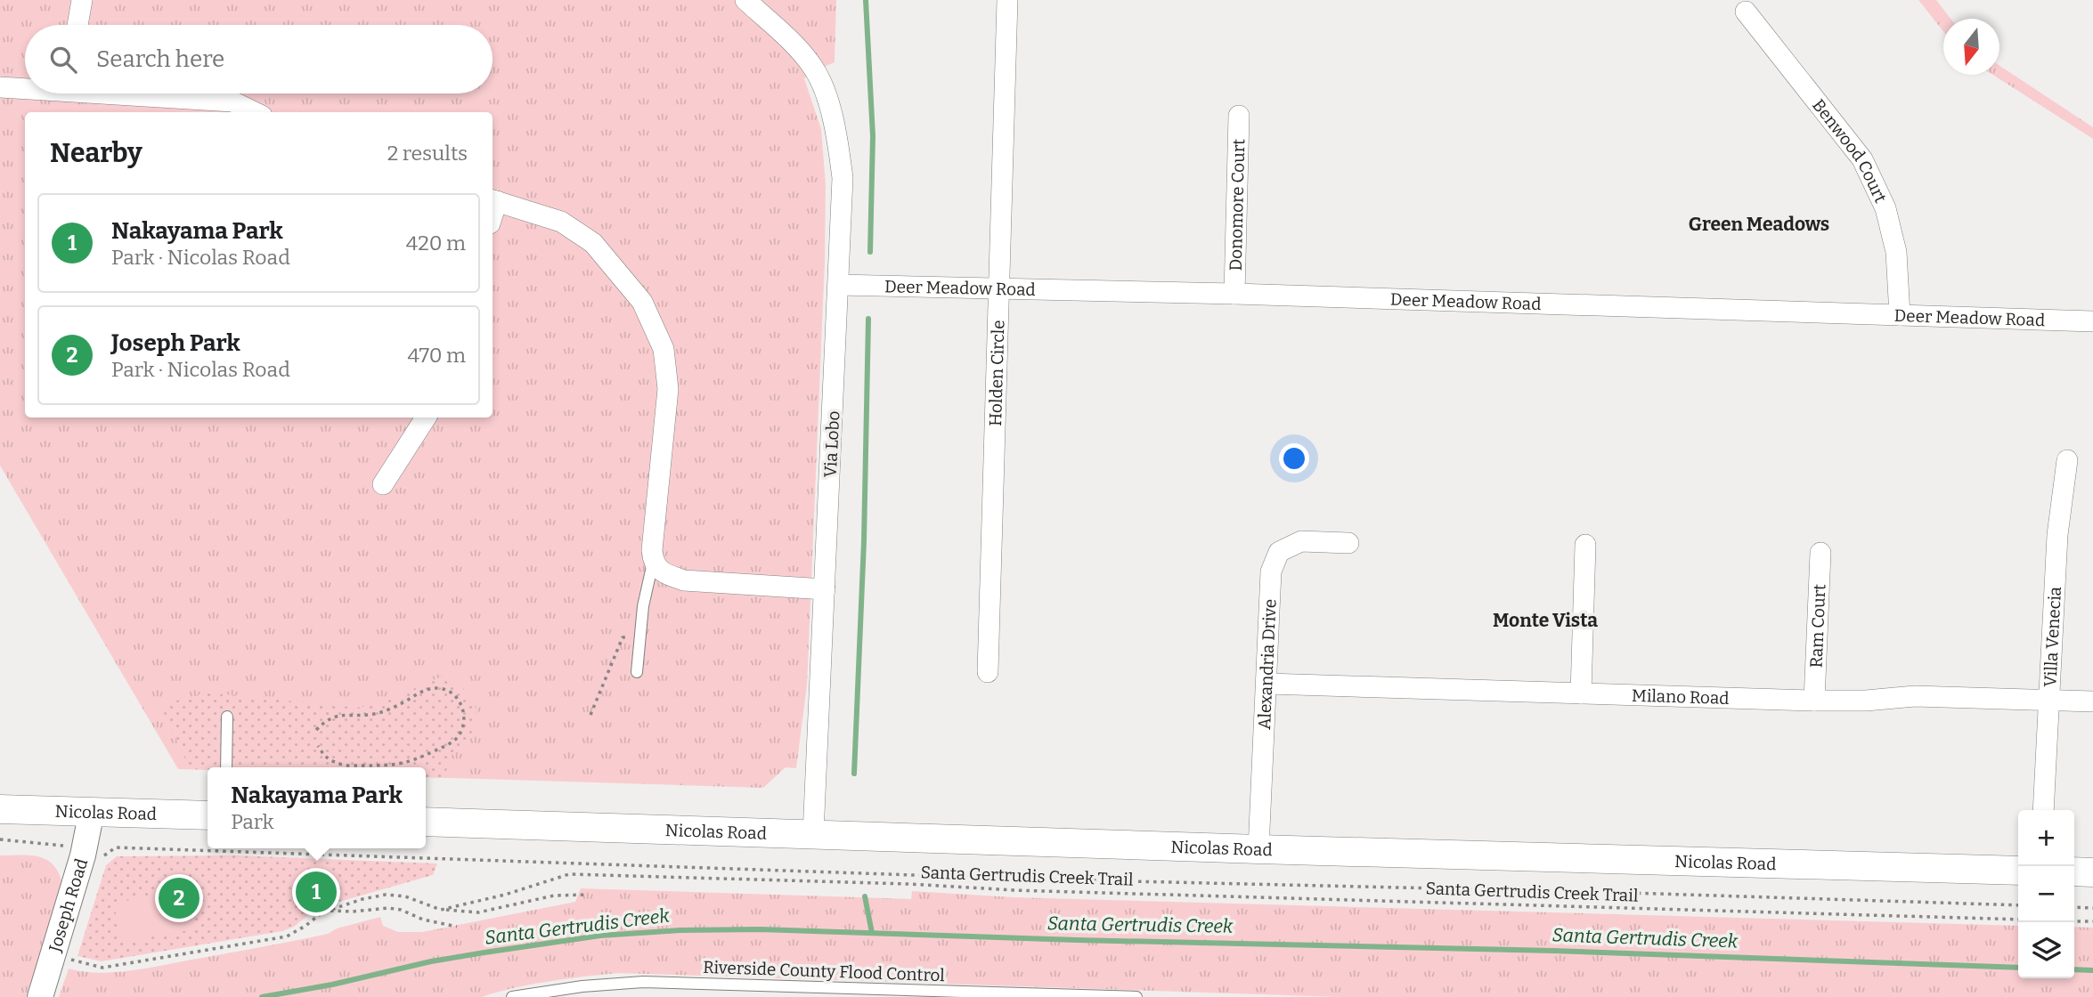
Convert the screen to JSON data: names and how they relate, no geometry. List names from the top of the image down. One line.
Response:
{"streets":{"main road":["Nicolas Road"],"street":["Benwood Court","Donomore Court","Deer Meadow Road","Holden Circle","Via Lobo","Ram Court","Villa Venecia","Alexandria Drive","Milano Road","Joseph Road"],"lane":["Riverside County Flood Control"],"path":["Santa Gertrudis Creek Trail"]},"crossings":[["Benwood Court","Deer Meadow Road"],["Donomore Court","Deer Meadow Road"],["Deer Meadow Road","Holden Circle"],["Deer Meadow Road","Via Lobo"],["Via Lobo","Nicolas Road"],["Ram Court","Milano Road"],["Villa Venecia","Milano Road"],["Alexandria Drive","Milano Road"],["Alexandria Drive","Nicolas Road"],["Nicolas Road","Joseph Road"]],"districts":["Green Meadows","Monte Vista"],"water":["Santa Gertrudis Creek"],"north":"bottom","page":{"search":"Search here","heading":["Nearby","2 results"],"list":[{"mark":"1","name":"Nakayama Park","note":"Park · Nicolas Road","value":"420 m"},{"mark":"2","name":"Joseph Park","note":"Park · Nicolas Road","value":"470 m"}],"popup":["Nakayama Park","Park"],"map_buttons":["+","−"],"pins":["1","2"]}}
